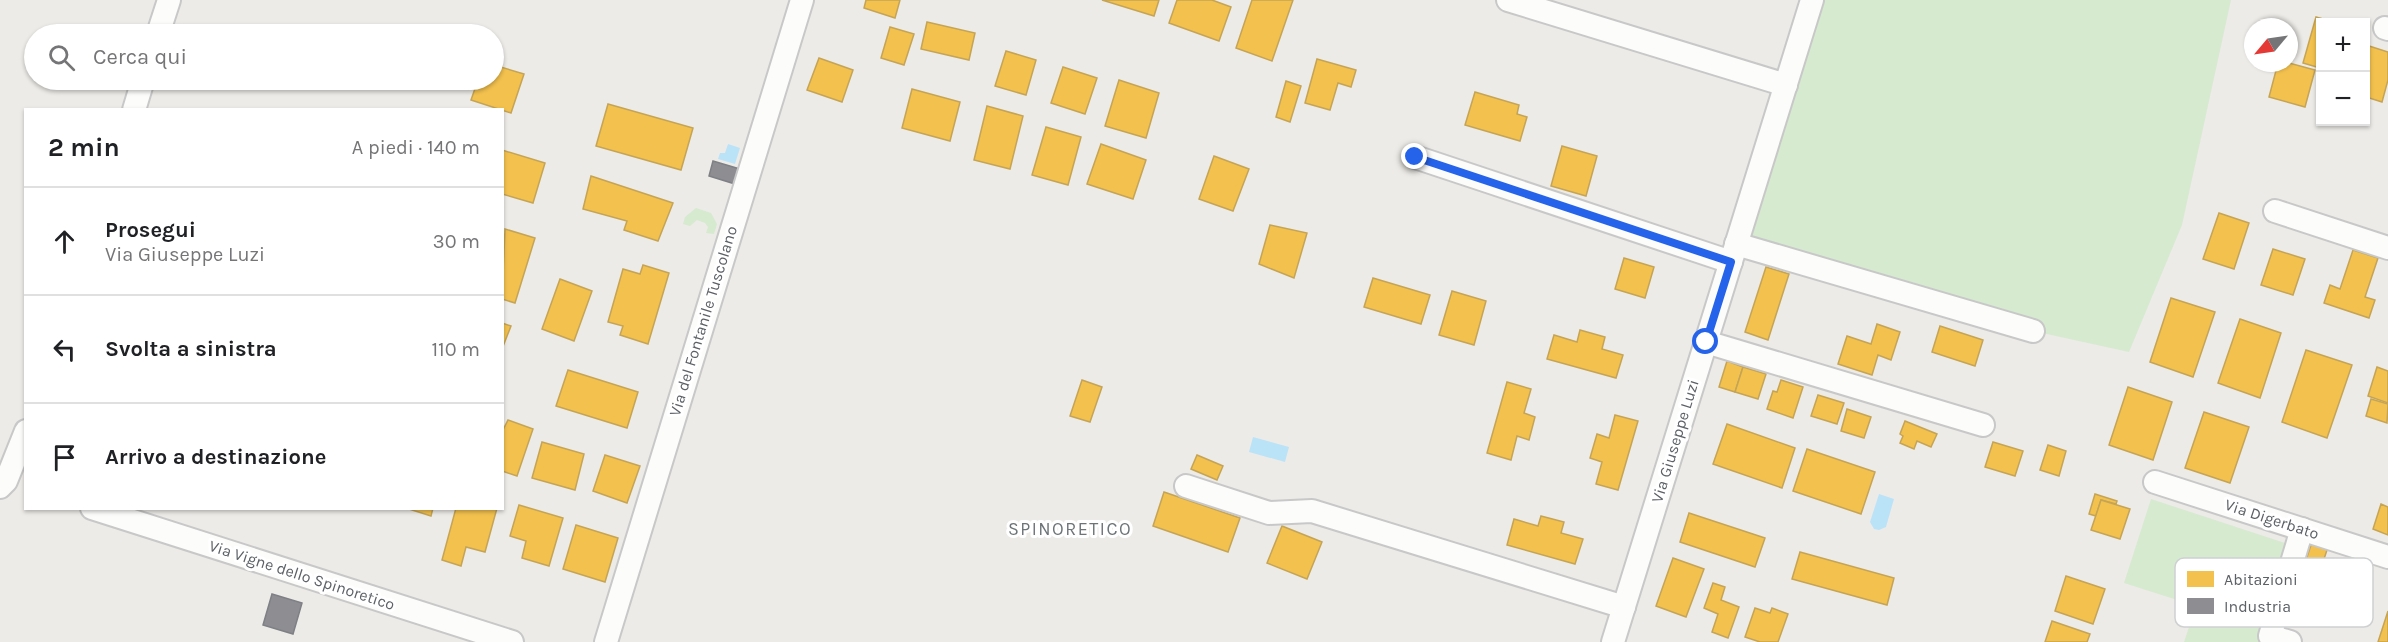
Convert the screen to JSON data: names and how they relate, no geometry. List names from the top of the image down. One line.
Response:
{"streets":{"street":["Via del Fontanile Tuscolano","Via Giuseppe Luzi","Via Digerbato","Via Vigne dello Spinoretico"]},"districts":["SPINORETICO"],"legend":["Abitazioni","Industria"],"north":"bottom left","page":{"map_buttons":["+","−"],"search":"Cerca qui","heading":["2 min","A piedi · 140 m"],"list":[["Prosegui","Via Giuseppe Luzi","30 m"],["Svolta a sinistra","110 m"],"Arrivo a destinazione"]}}
